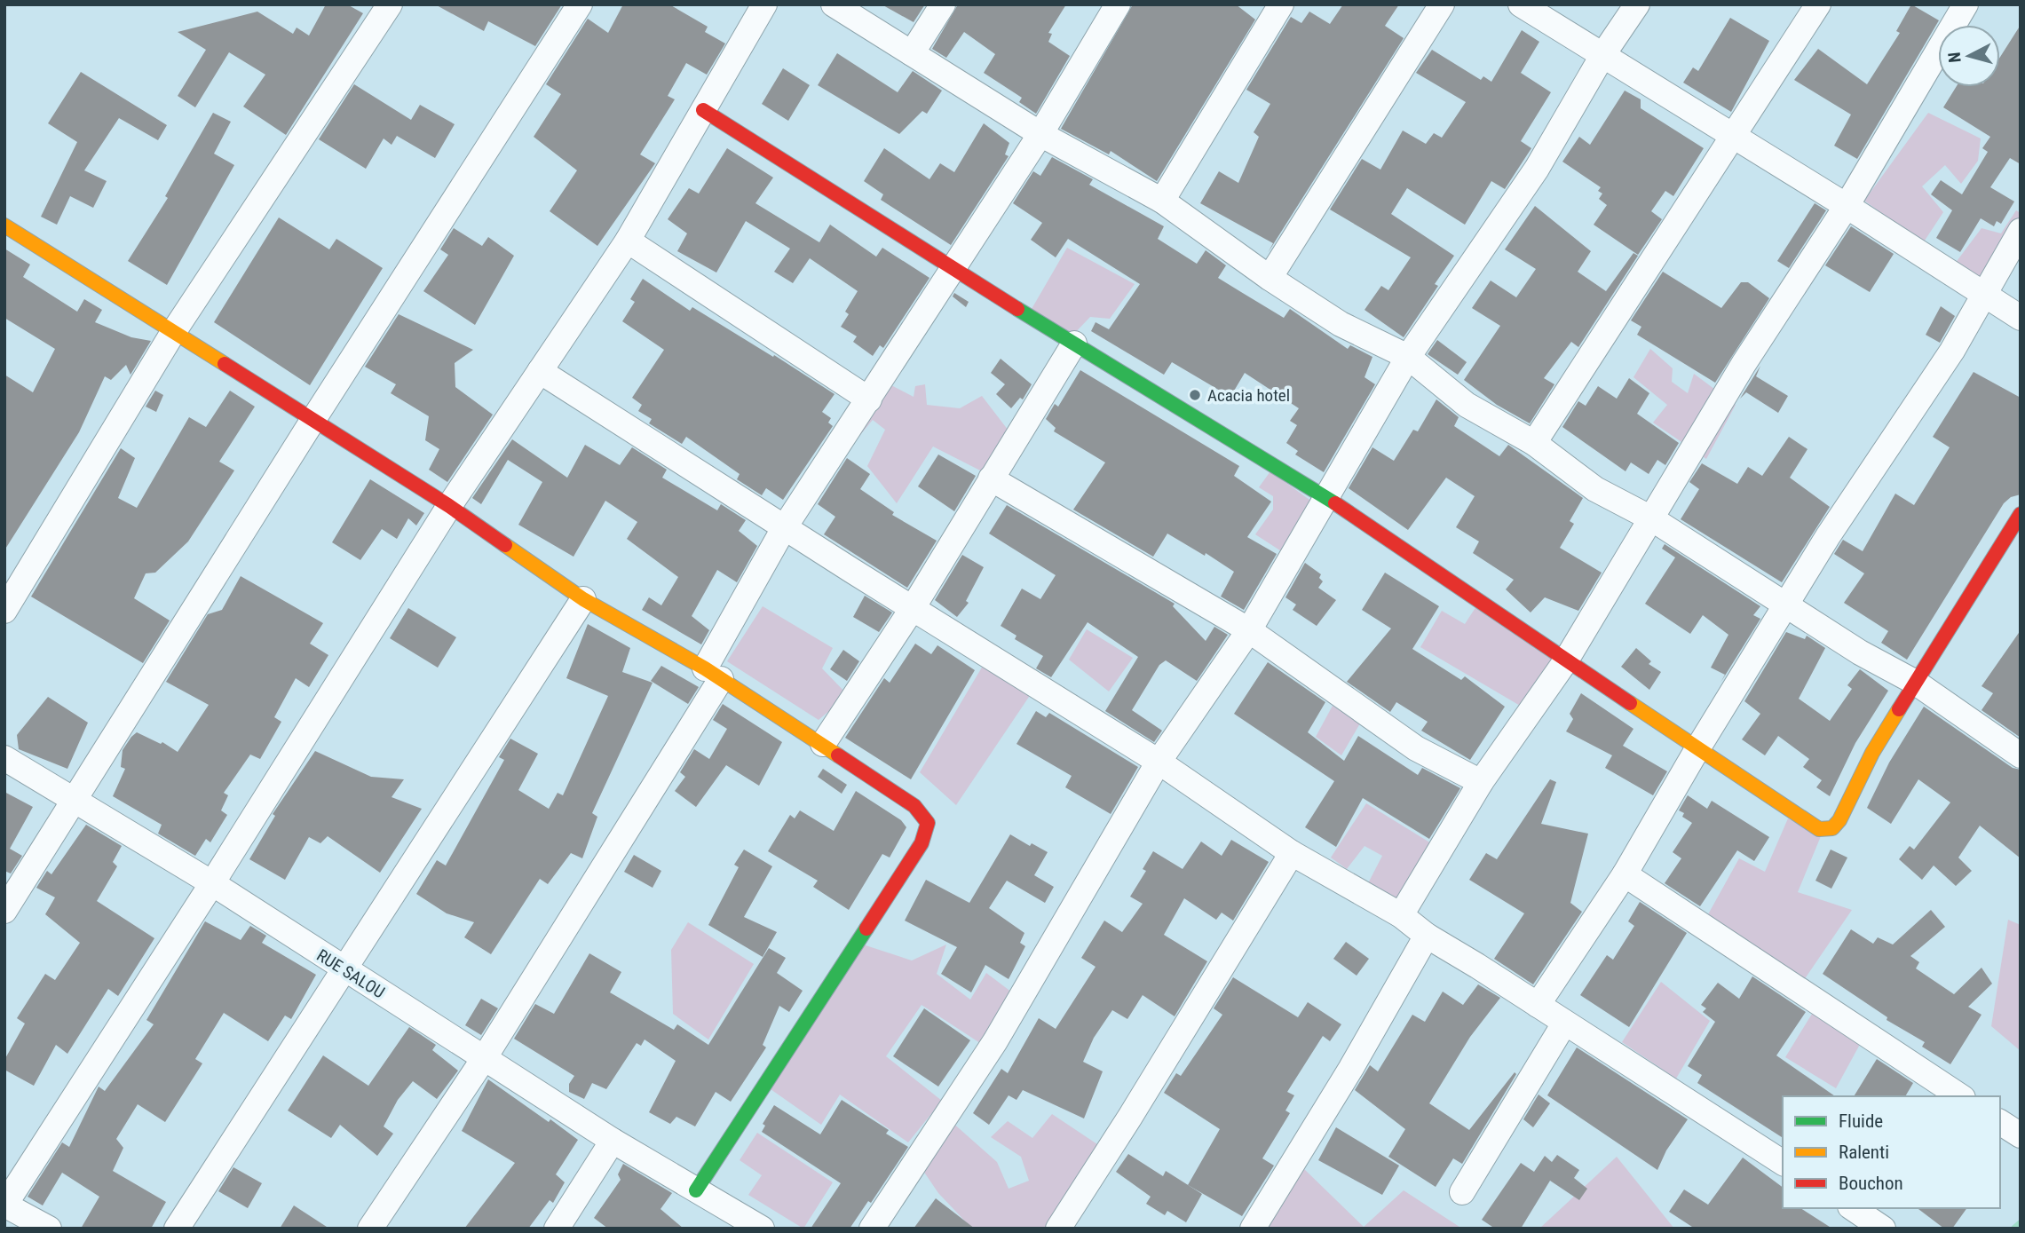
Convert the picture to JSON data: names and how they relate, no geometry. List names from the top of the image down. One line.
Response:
{"streets":{"street":["RUE SALOU"]},"places":["Acacia hotel"],"legend":["Fluide","Ralenti","Bouchon"],"north":"left"}
